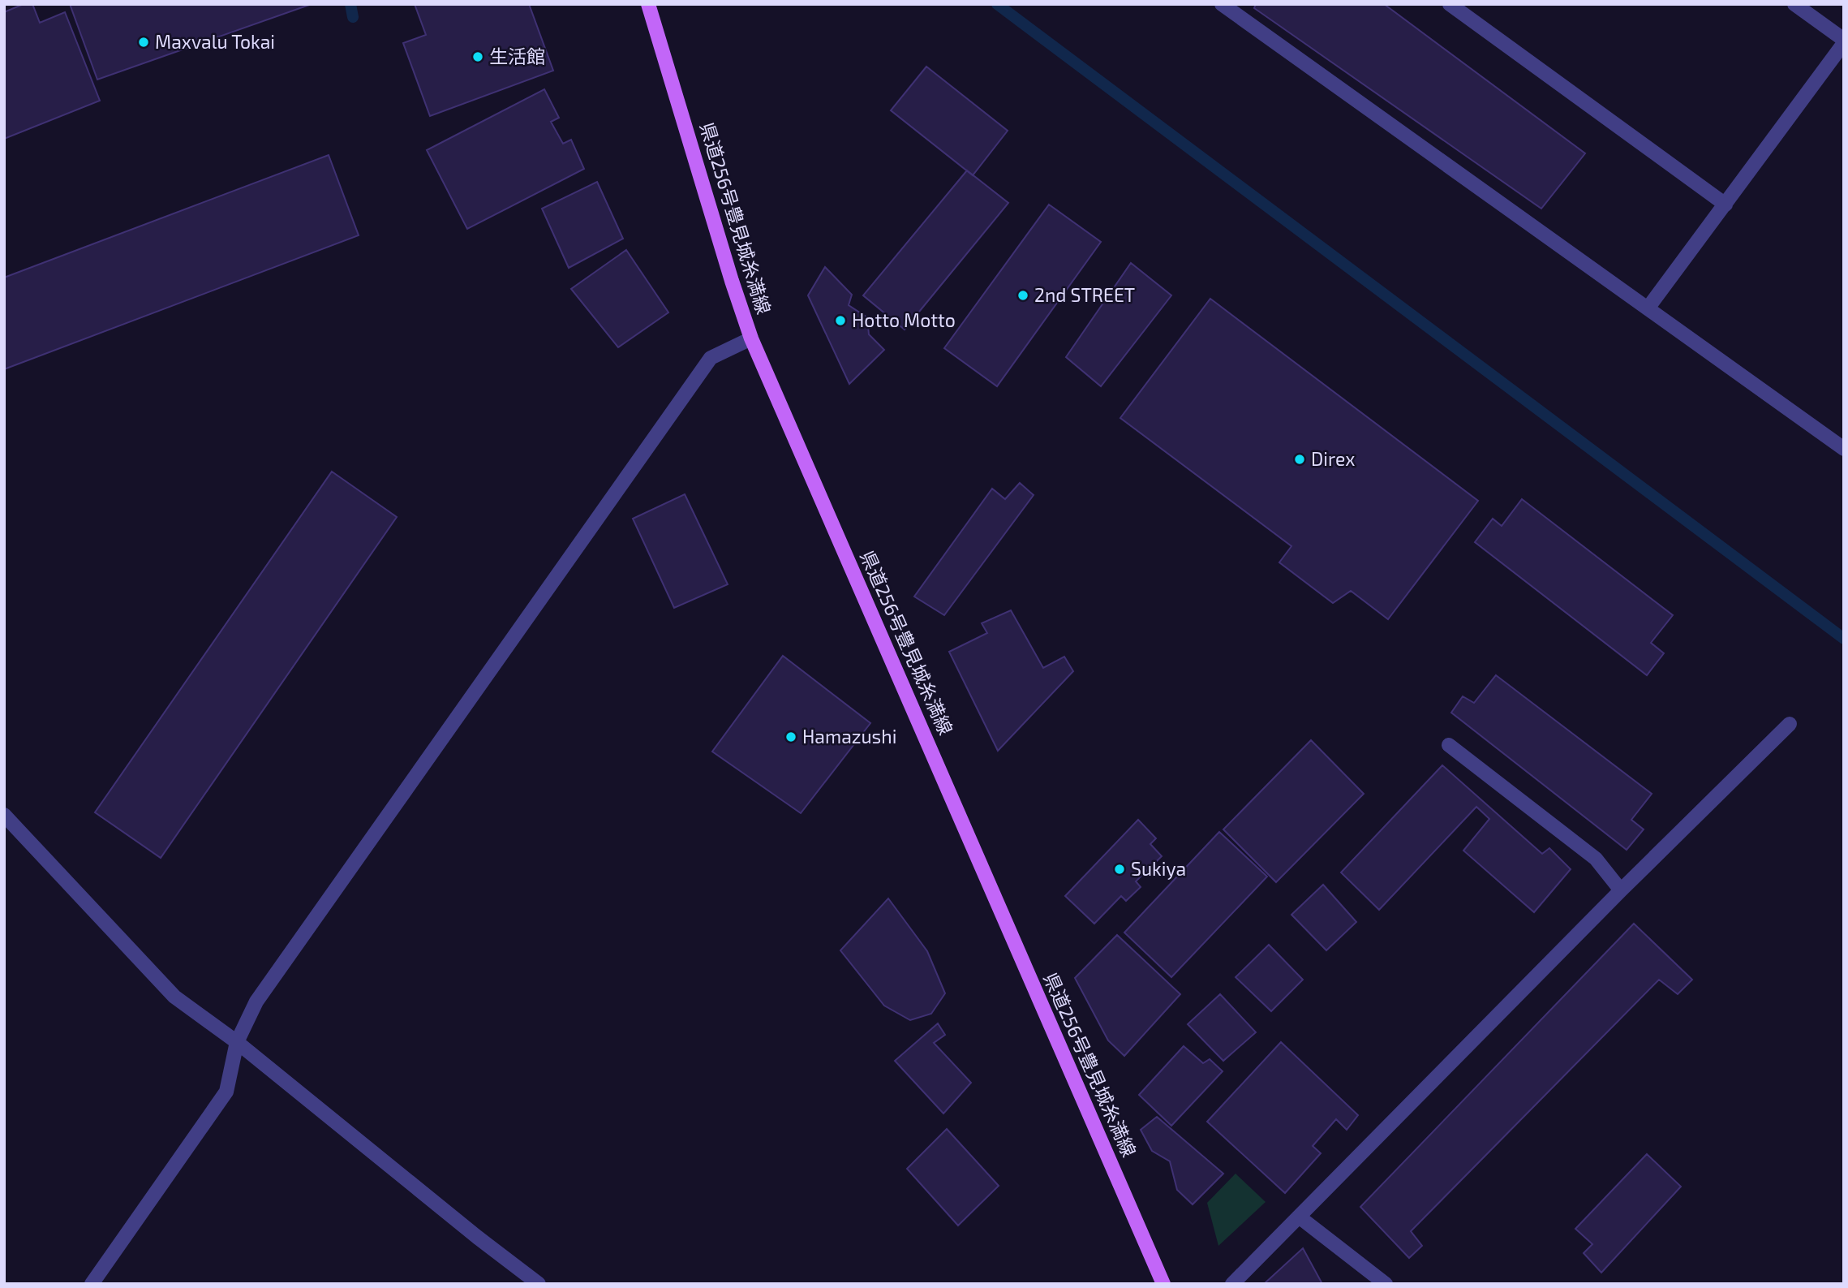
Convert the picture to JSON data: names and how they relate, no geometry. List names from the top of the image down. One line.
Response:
{"streets":{"main road":["県道256号豊見城糸満線"]},"places":["Maxvalu Tokai","生活館","2nd STREET","Hotto Motto","Direx","Hamazushi","Sukiya"]}
